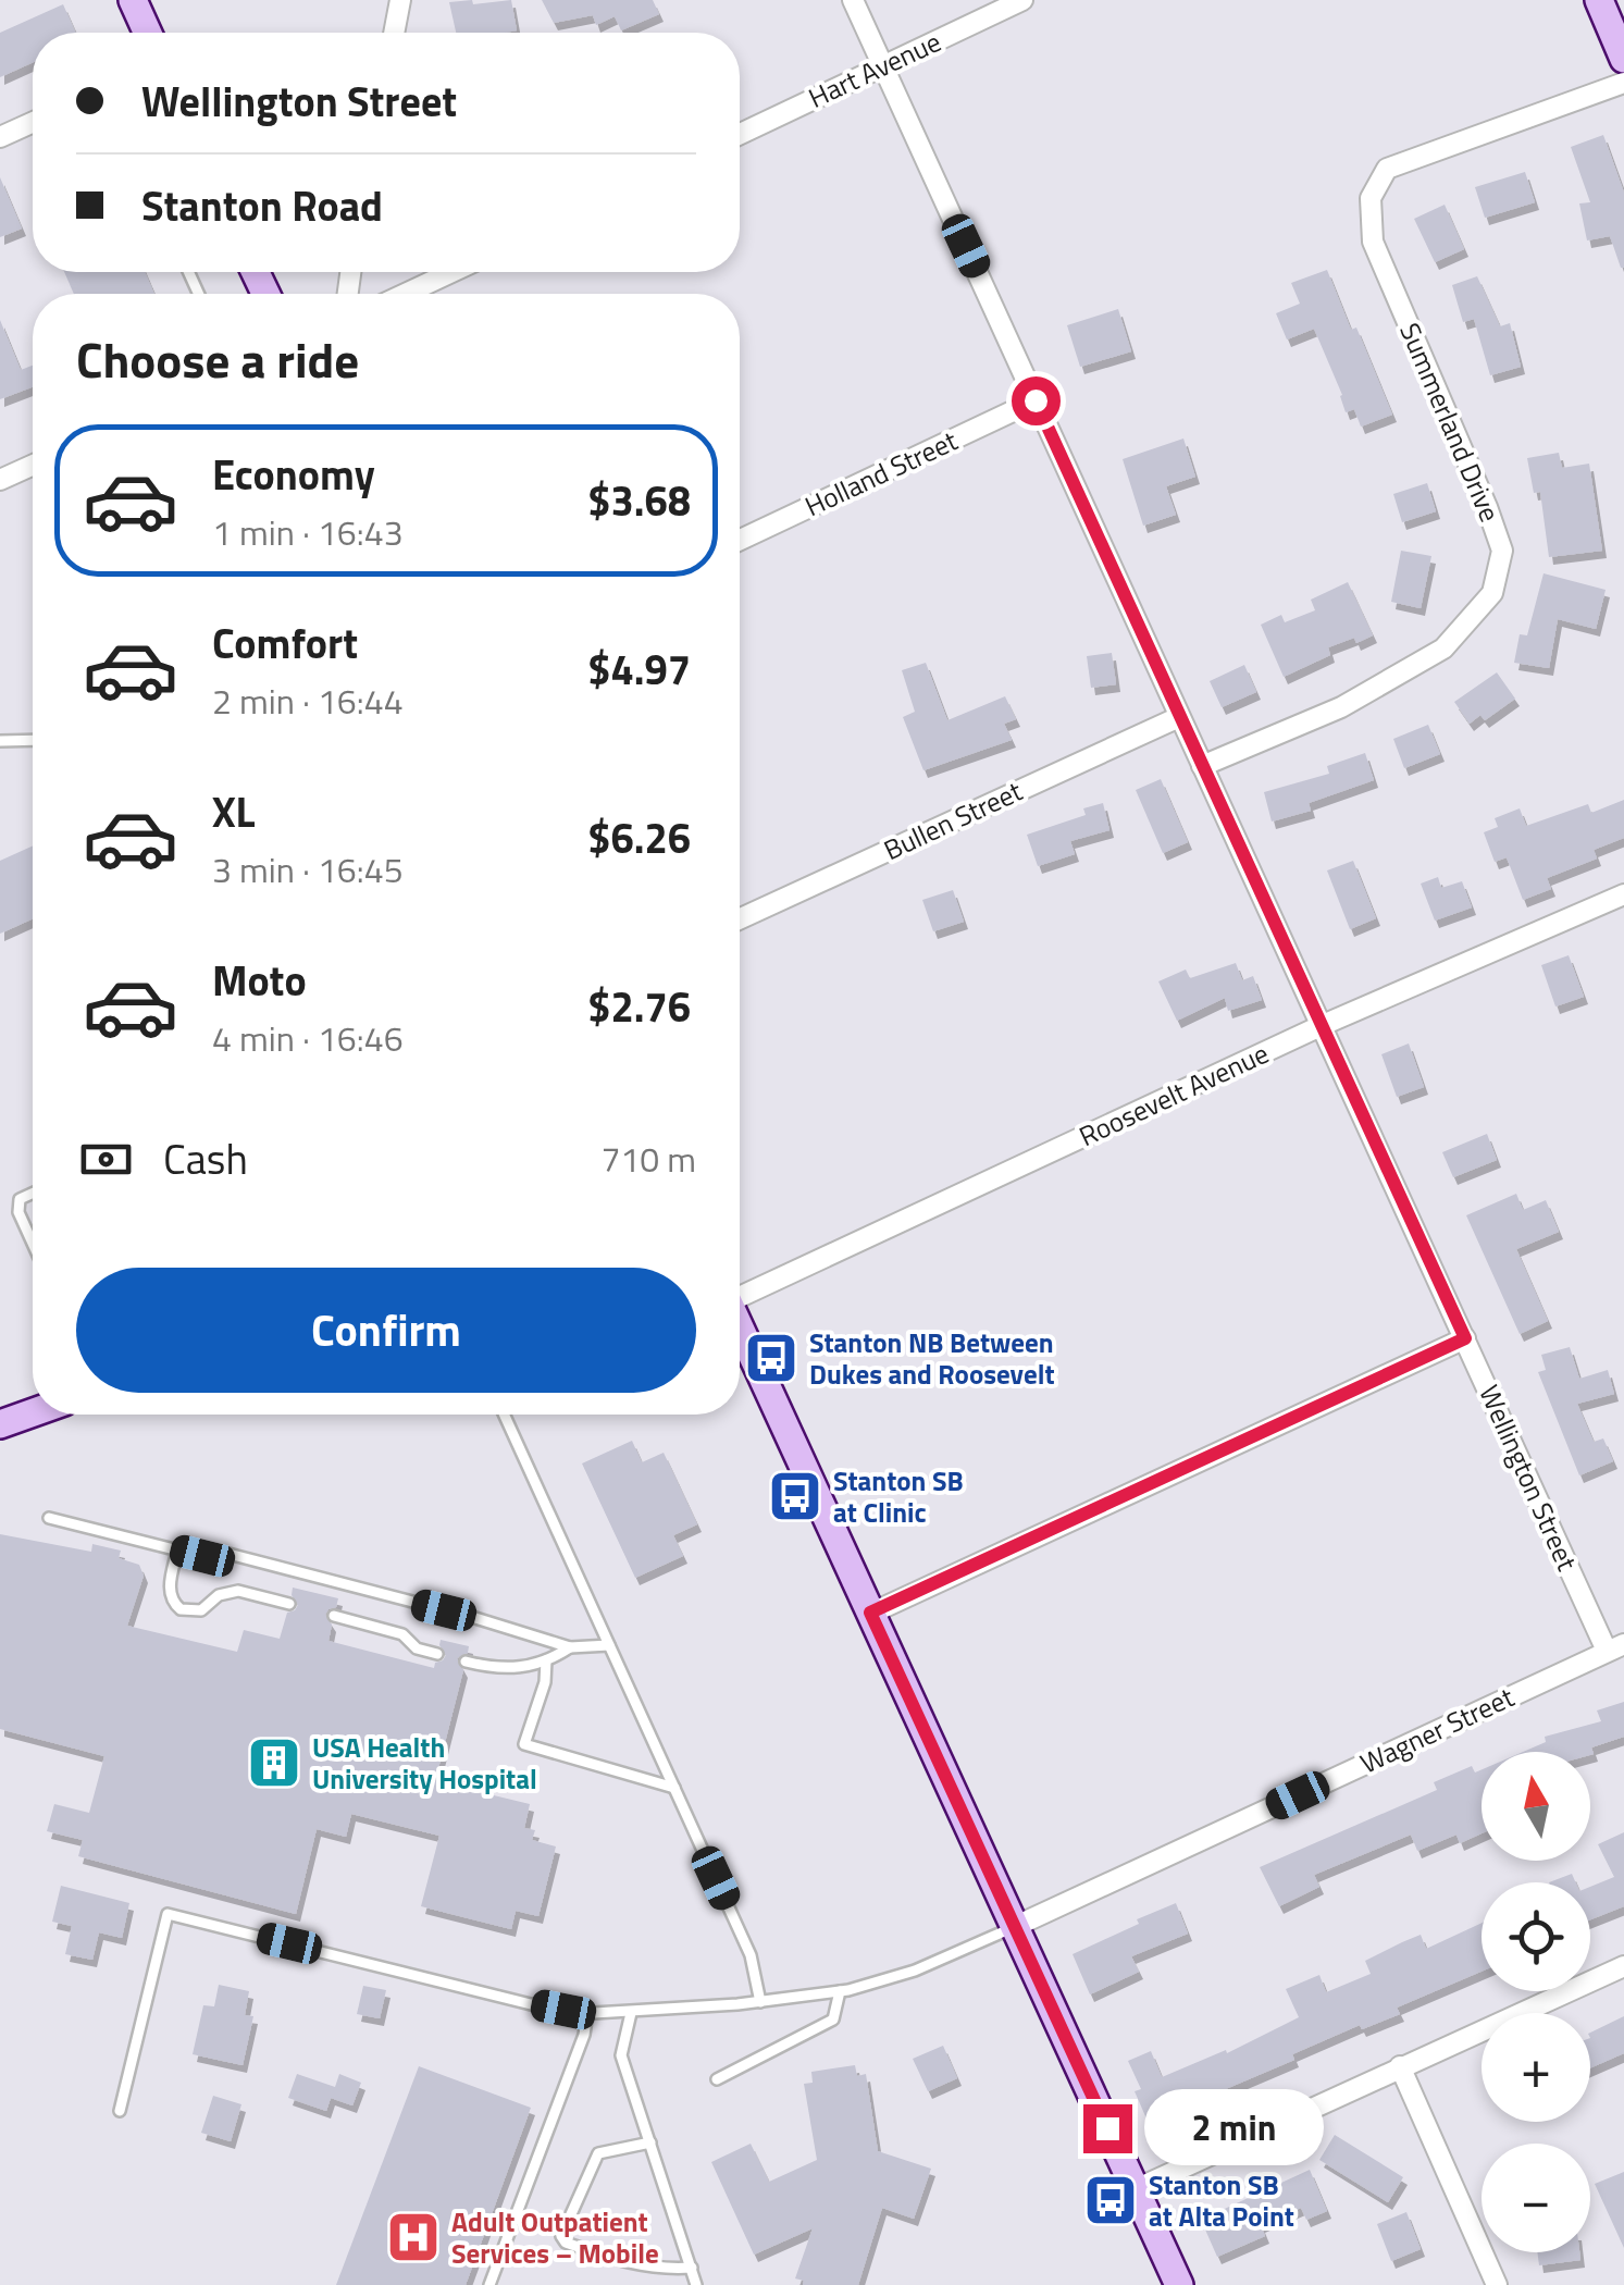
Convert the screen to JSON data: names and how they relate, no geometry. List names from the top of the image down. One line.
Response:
{"streets":{"street":["Hart Avenue","Summerland Drive","Holland Street","Bullen Street","Roosevelt Avenue","Wellington Street","Wagner Street"]},"crossings":[["Hart Avenue","Wellington Street"],["Summerland Drive","Wellington Street"],["Holland Street","Wellington Street"],["Bullen Street","Wellington Street"],["Roosevelt Avenue","Wellington Street"],["Wellington Street","Wagner Street"]],"places":{"bus stop":["Stanton NB Between Dukes and Roosevelt","Stanton SB at Clinic","Stanton SB at Alta Point"],"building":["USA Health University Hospital"],"hospital":["Adult Outpatient Services – Mobile"]},"north":"top","page":{"banner":["Wellington Street","Stanton Road"],"heading":"Choose a ride","list":[{"name":"Economy","note":"1 min · 16:43","value":"$3.68"},{"name":"Comfort","note":"2 min · 16:44","value":"$4.97"},{"name":"XL","note":"3 min · 16:45","value":"$6.26"},{"name":"Moto","note":"4 min · 16:46","value":"$2.76"}],"pay":["Cash","710 m"],"buttons":"Confirm","map_buttons":["+","−"],"bubble":"2 min"}}
